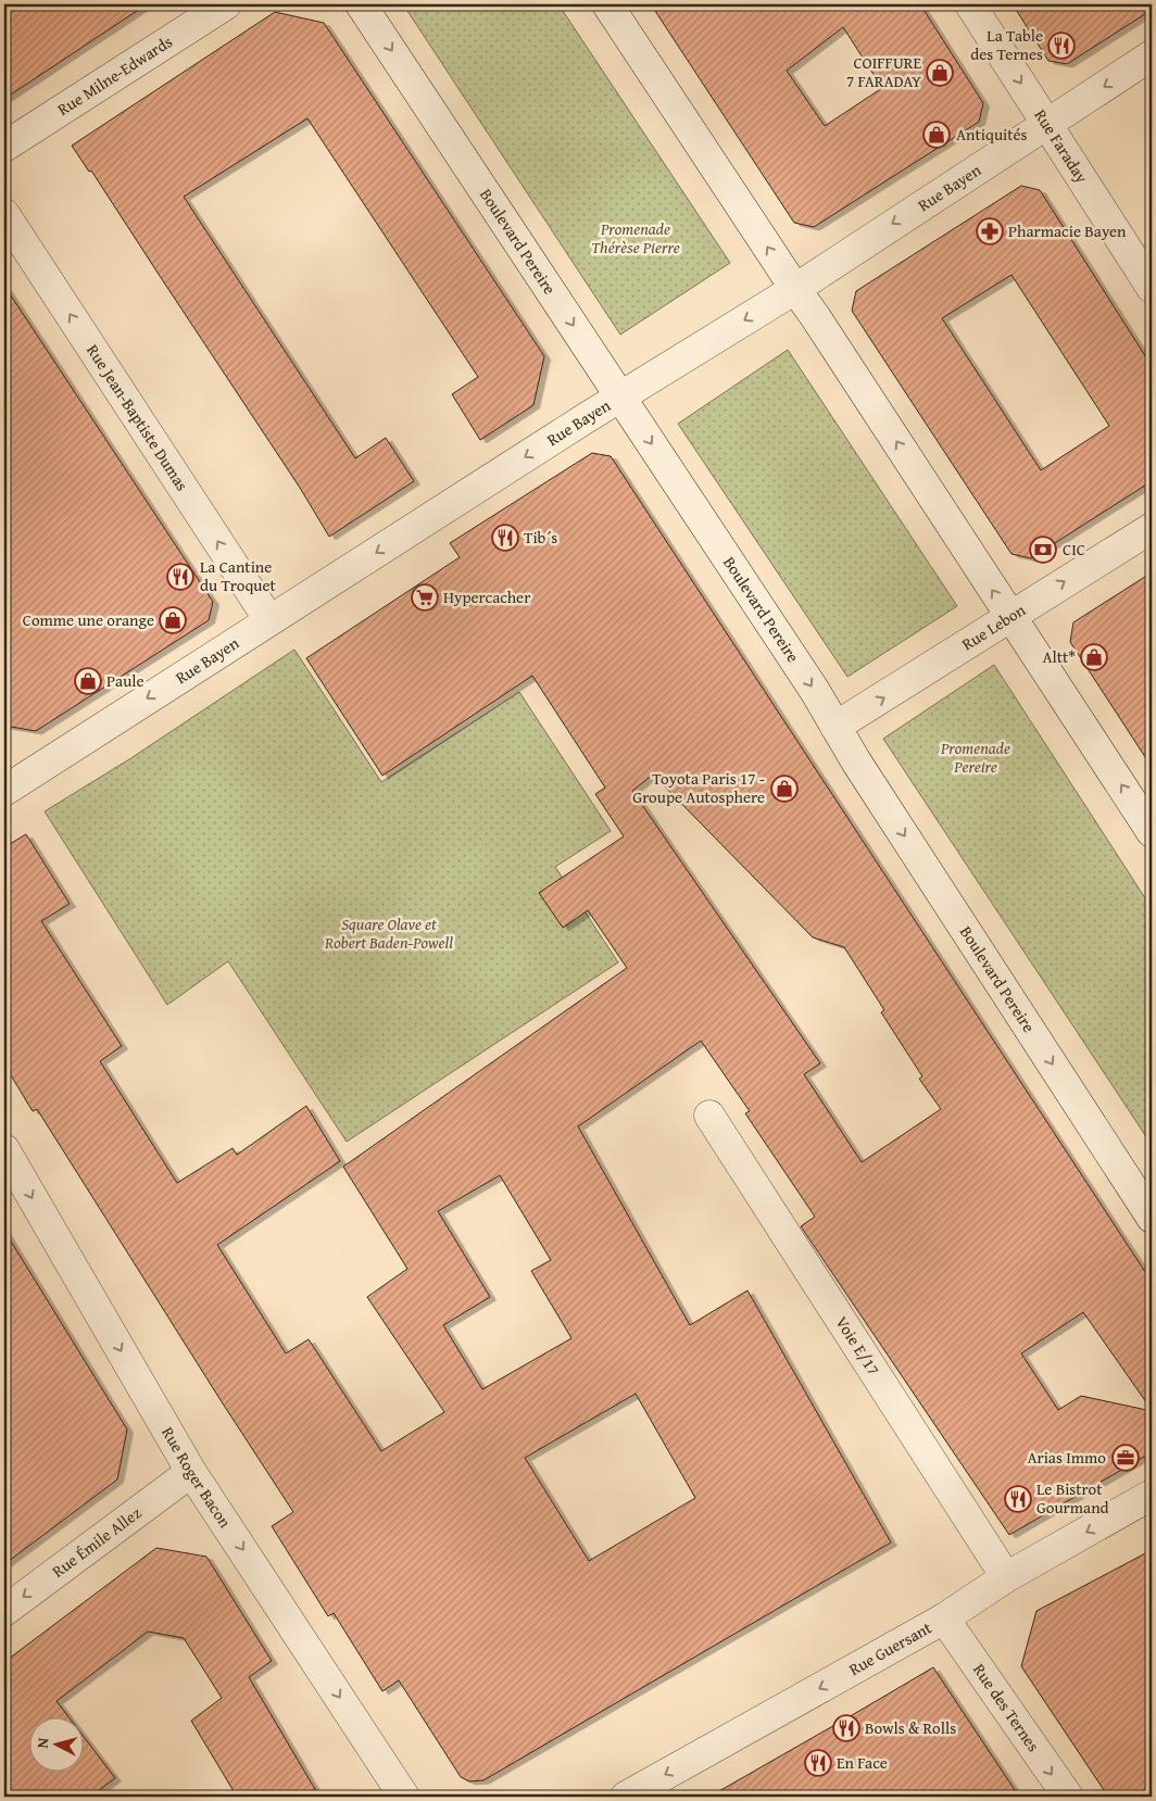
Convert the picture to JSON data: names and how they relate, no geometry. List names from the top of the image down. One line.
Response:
{"streets":{"street":["Rue Milne-Edwards","Rue Faraday","Rue Bayen","Boulevard Pereire","Rue Jean-Baptiste Dumas","Rue Lebon","Voie E/17","Rue Roger Bacon","Rue Émile Allez","Rue Guersant","Rue des Ternes"]},"crossings":[["Rue Faraday","Rue Bayen"],["Rue Bayen","Boulevard Pereire"],["Rue Bayen","Rue Jean-Baptiste Dumas"],["Boulevard Pereire","Rue Lebon"],["Voie E/17","Rue Guersant"],["Rue Roger Bacon","Rue Émile Allez"],["Rue Guersant","Rue des Ternes"]],"one_way":["Rue Faraday","Rue Bayen","Rue Jean-Baptiste Dumas","Rue Lebon","Rue Roger Bacon","Rue Émile Allez","Rue Guersant","Rue des Ternes"],"parks":["Promenade Thérèse Pierre","Promenade Pereire","Square Olave et Robert Baden-Powell"],"places":{"restaurant":["La Table des Ternes","Tib´s","La Cantine du Troquet","Le Bistrot Gourmand","Bowls & Rolls","En Face"],"shop":["COIFFURE 7 FARADAY","Antiquités","Comme une orange","Altt*","Paule","Toyota Paris 17 - Groupe Autosphere"],"pharmacy":["Pharmacie Bayen"],"bank":["CIC"],"supermarket":["Hypercacher"],"office":["Arias Immo"]},"north":"left"}
